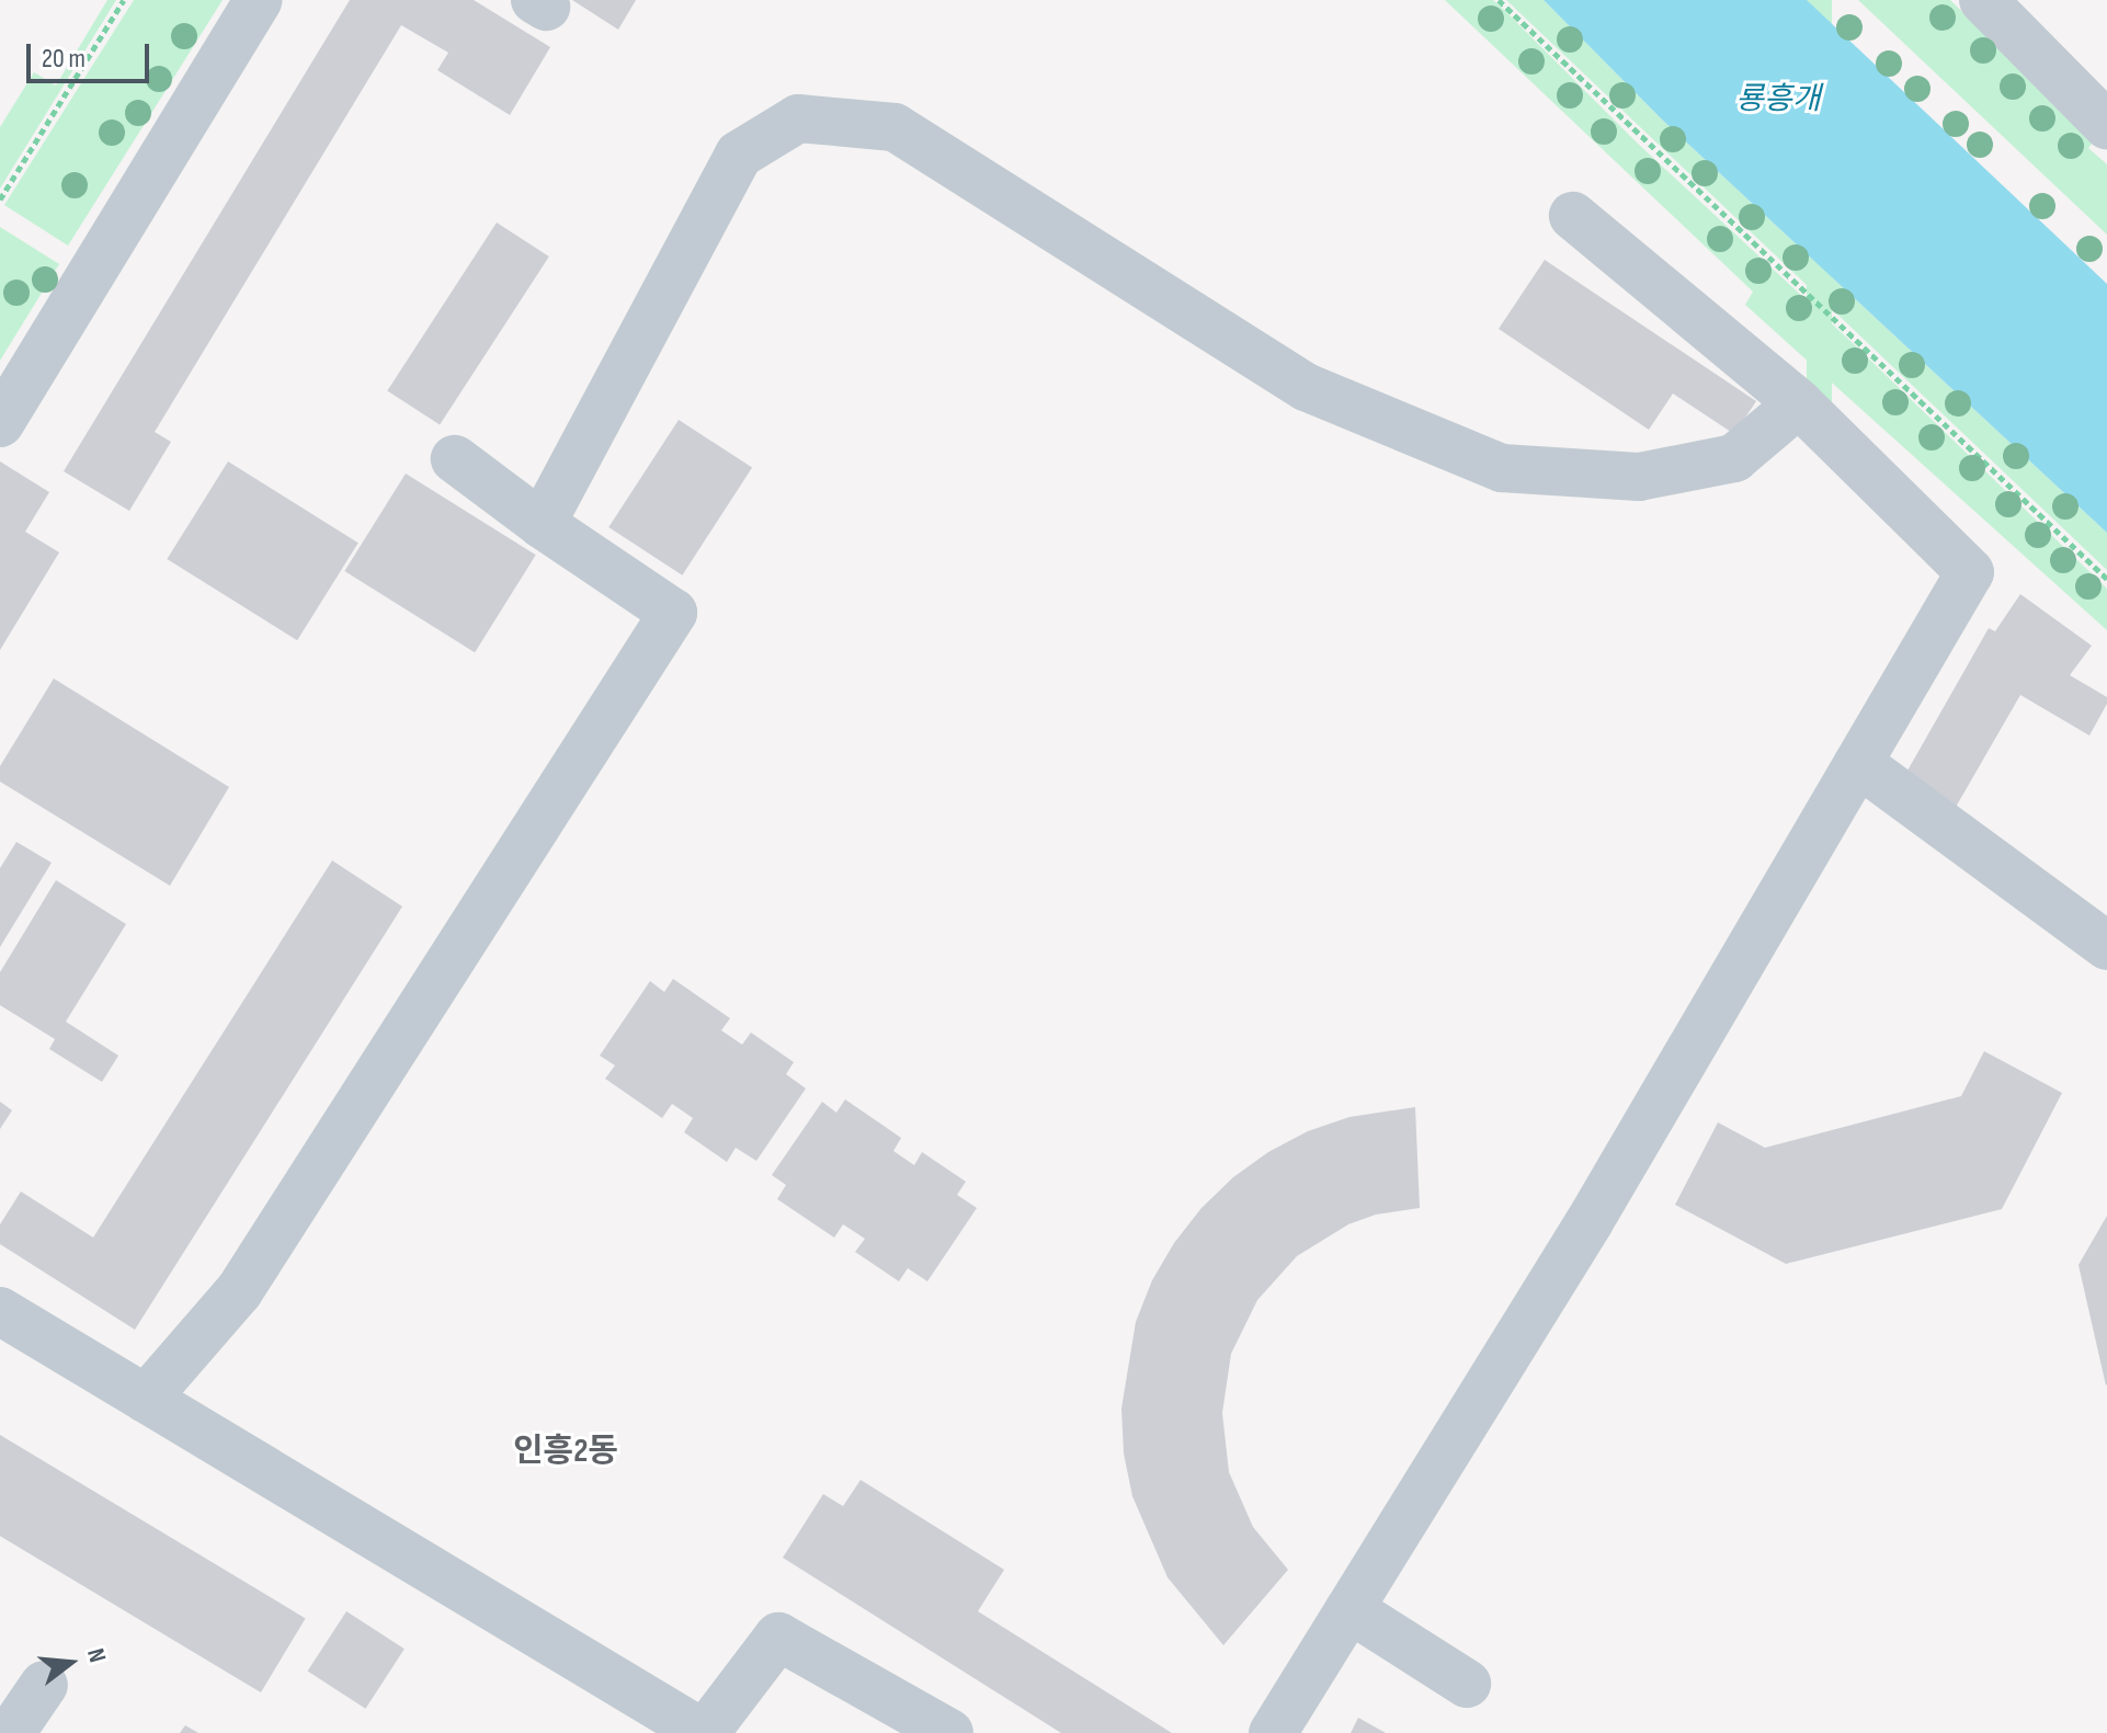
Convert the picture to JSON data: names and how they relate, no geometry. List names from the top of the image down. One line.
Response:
{"districts":["인흥2동"],"water":["룡흥개"],"scale_bar":"20 m","north":"right"}
